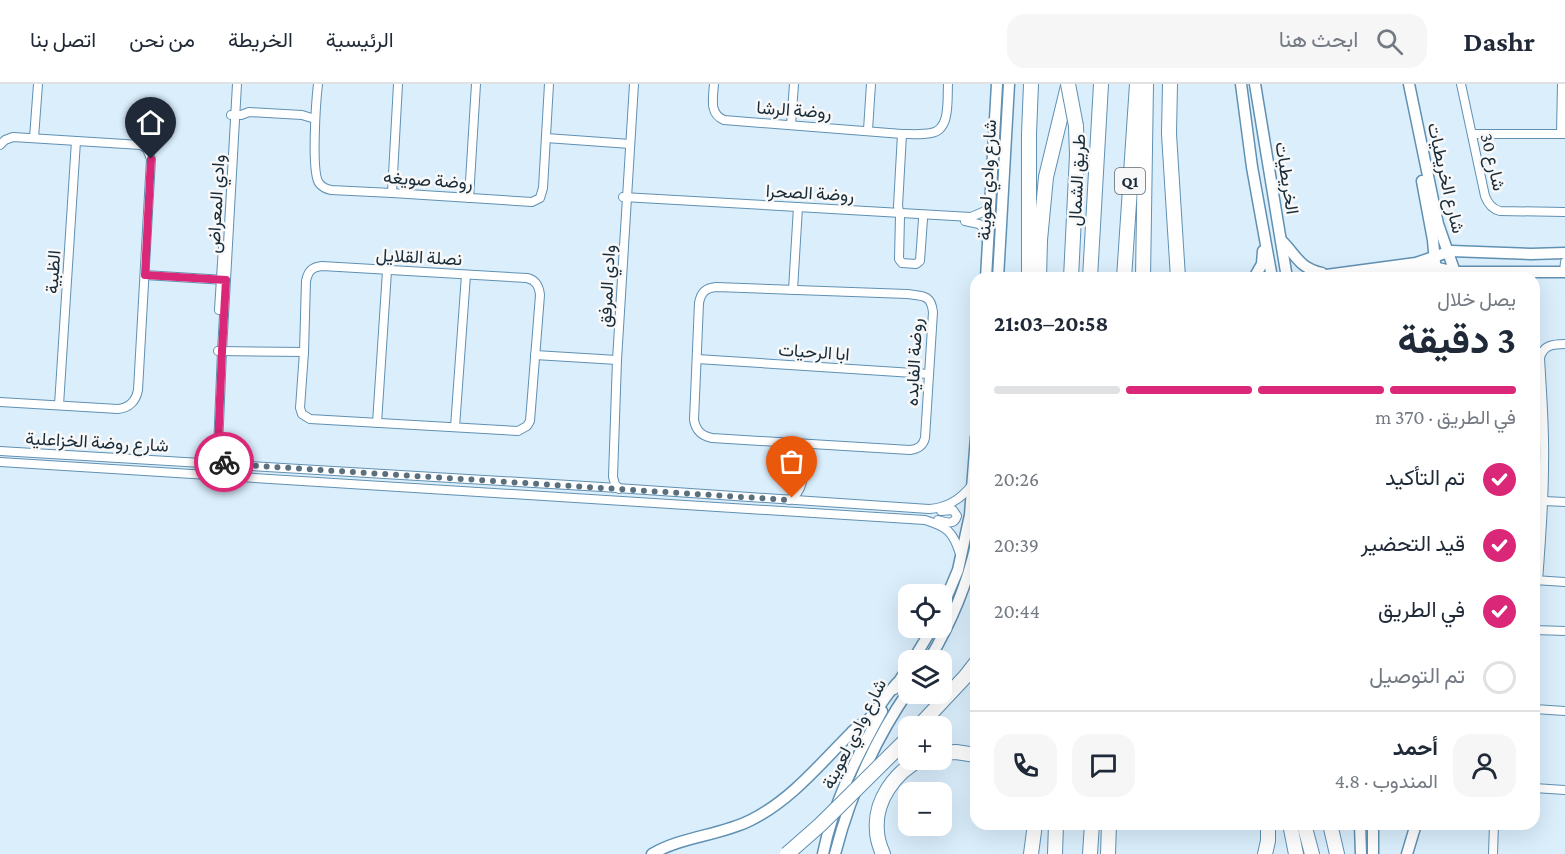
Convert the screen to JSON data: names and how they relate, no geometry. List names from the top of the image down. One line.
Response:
{"streets":{"highway":["طريق الشمال","Q1"],"main road":["الخريطيات","شارع الخريطيات","شارع وادي لعوينة"],"street":["روضة الرشا","شارع 30","روضة صويغه","روضة الصحرا","وادي المعراض","نصلة القلايل","الظبية","وادي المرفق","ابا الرحيات","روضة الفايده","شارع روضة الخزاعلية"]},"crossings":[["شارع وادي لعوينة","روضة الصحرا"],["روضة الصحرا","وادي المرفق"],["وادي المعراض","شارع روضة الخزاعلية"],["وادي المرفق","شارع روضة الخزاعلية"],["ابا الرحيات","روضة الفايده"]],"page":{"header":"Dashr","search":"ابحث هنا","nav":["الرئيسية","الخريطة","من نحن","اتصل بنا"],"heading":["3 دقيقة","يصل خلال","20:58–21:03"],"panel":["أحمد","المندوب · 4.8"],"bar":"في الطريق · 370 m","list":[["تم التأكيد","20:26"],["قيد التحضير","20:39"],["في الطريق","20:44"],"تم التوصيل"],"map_buttons":["+","−"]}}
